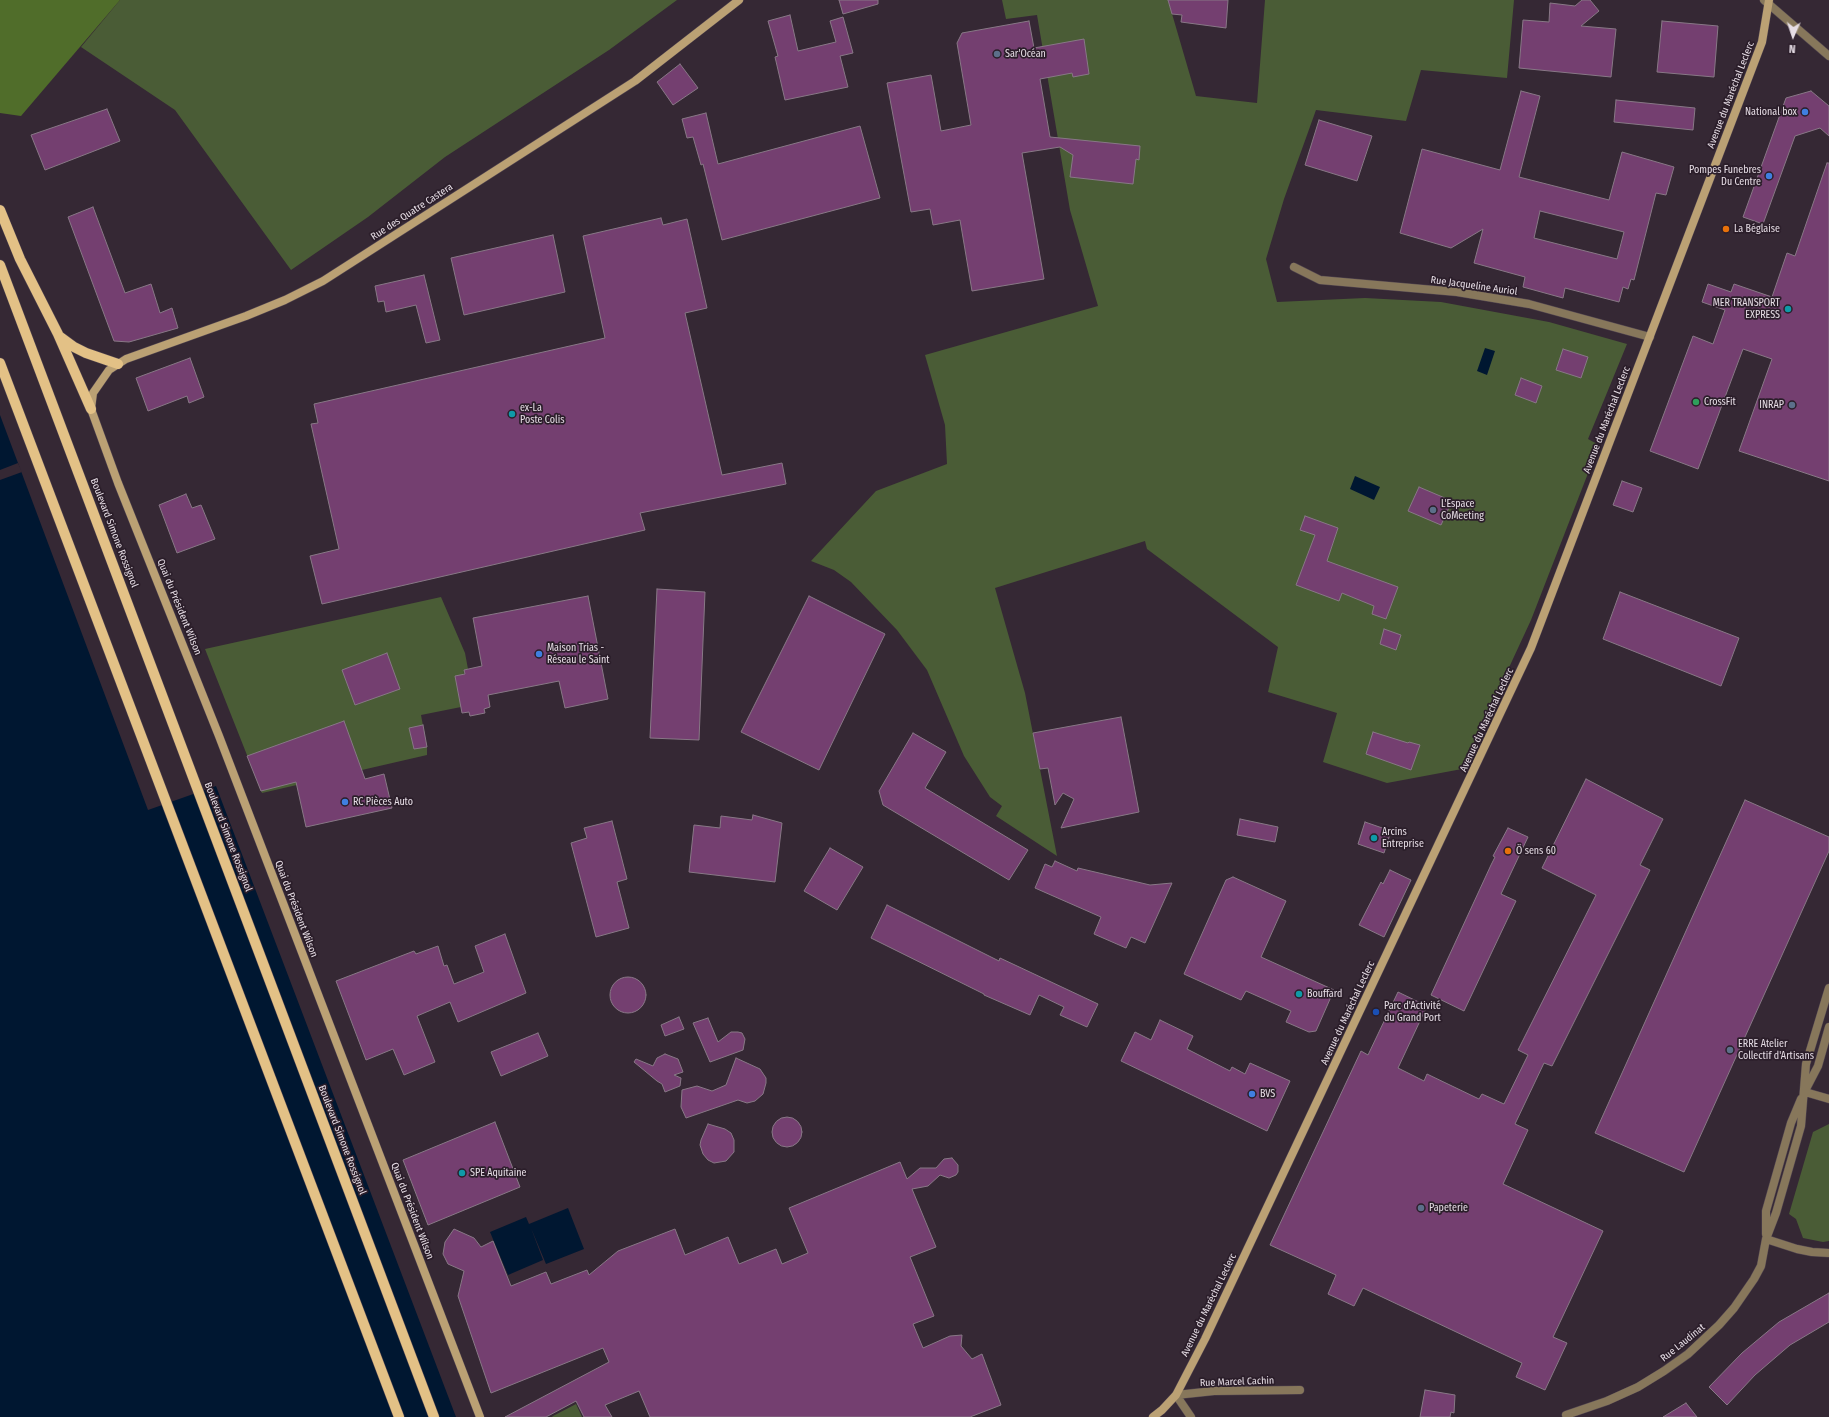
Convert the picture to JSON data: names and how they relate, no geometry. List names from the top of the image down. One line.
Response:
{"streets":{"main road":["Boulevard Simone Rossignol"],"street":["Avenue du Maréchal Leclerc","Rue des Quatre Castera","Rue Jacqueline Auriol","Quai du Président Wilson","Rue Laudinat","Rue Marcel Cachin"]},"crossings":[["Avenue du Maréchal Leclerc","Rue Jacqueline Auriol"],["Avenue du Maréchal Leclerc","Rue Marcel Cachin"],["Rue des Quatre Castera","Quai du Président Wilson"]],"places":["Sar'Océan","National box","Pompes Funebres Du Centre","La Béglaise","MER TRANSPORT EXPRESS","CrossFit","INRAP","ex-La Poste Colis","L'Espace CoMeeting","Maison Trias - Réseau le Saint","RC Pièces Auto","Arcins Entreprise","Ö sens 60","Bouffard","Parc d'Activité du Grand Port","ERRE Atelier Collectif d'Artisans","BVS","SPE Aquitaine","Papeterie"],"north":"bottom"}
